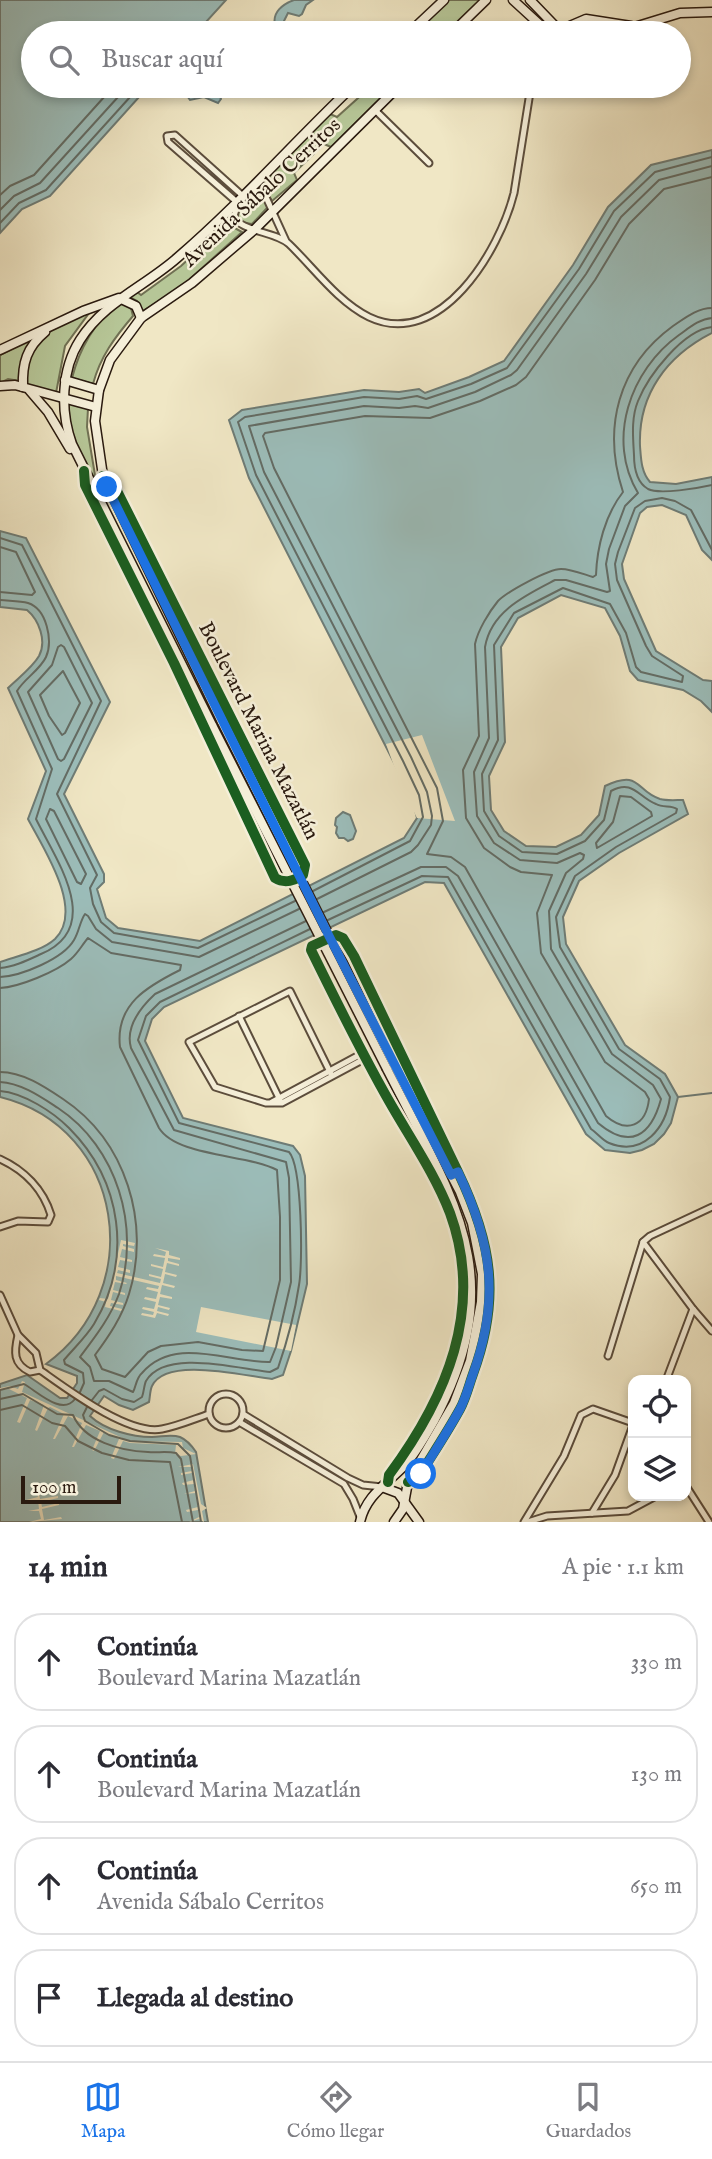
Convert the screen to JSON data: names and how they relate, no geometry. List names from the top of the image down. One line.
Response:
{"streets":{"main road":["Avenida Sábalo Cerritos"],"street":["Boulevard Marina Mazatlán"]},"crossings":[["Avenida Sábalo Cerritos","Boulevard Marina Mazatlán"]],"scale_bar":"100 m","page":{"search":"Buscar aquí","scale":"100 m","heading":["14 min","A pie · 1.1 km"],"list":[["Continúa","Boulevard Marina Mazatlán","330 m"],["Continúa","Boulevard Marina Mazatlán","130 m"],["Continúa","Avenida Sábalo Cerritos","650 m"],"Llegada al destino"],"nav":["Mapa","Cómo llegar","Guardados"]}}
